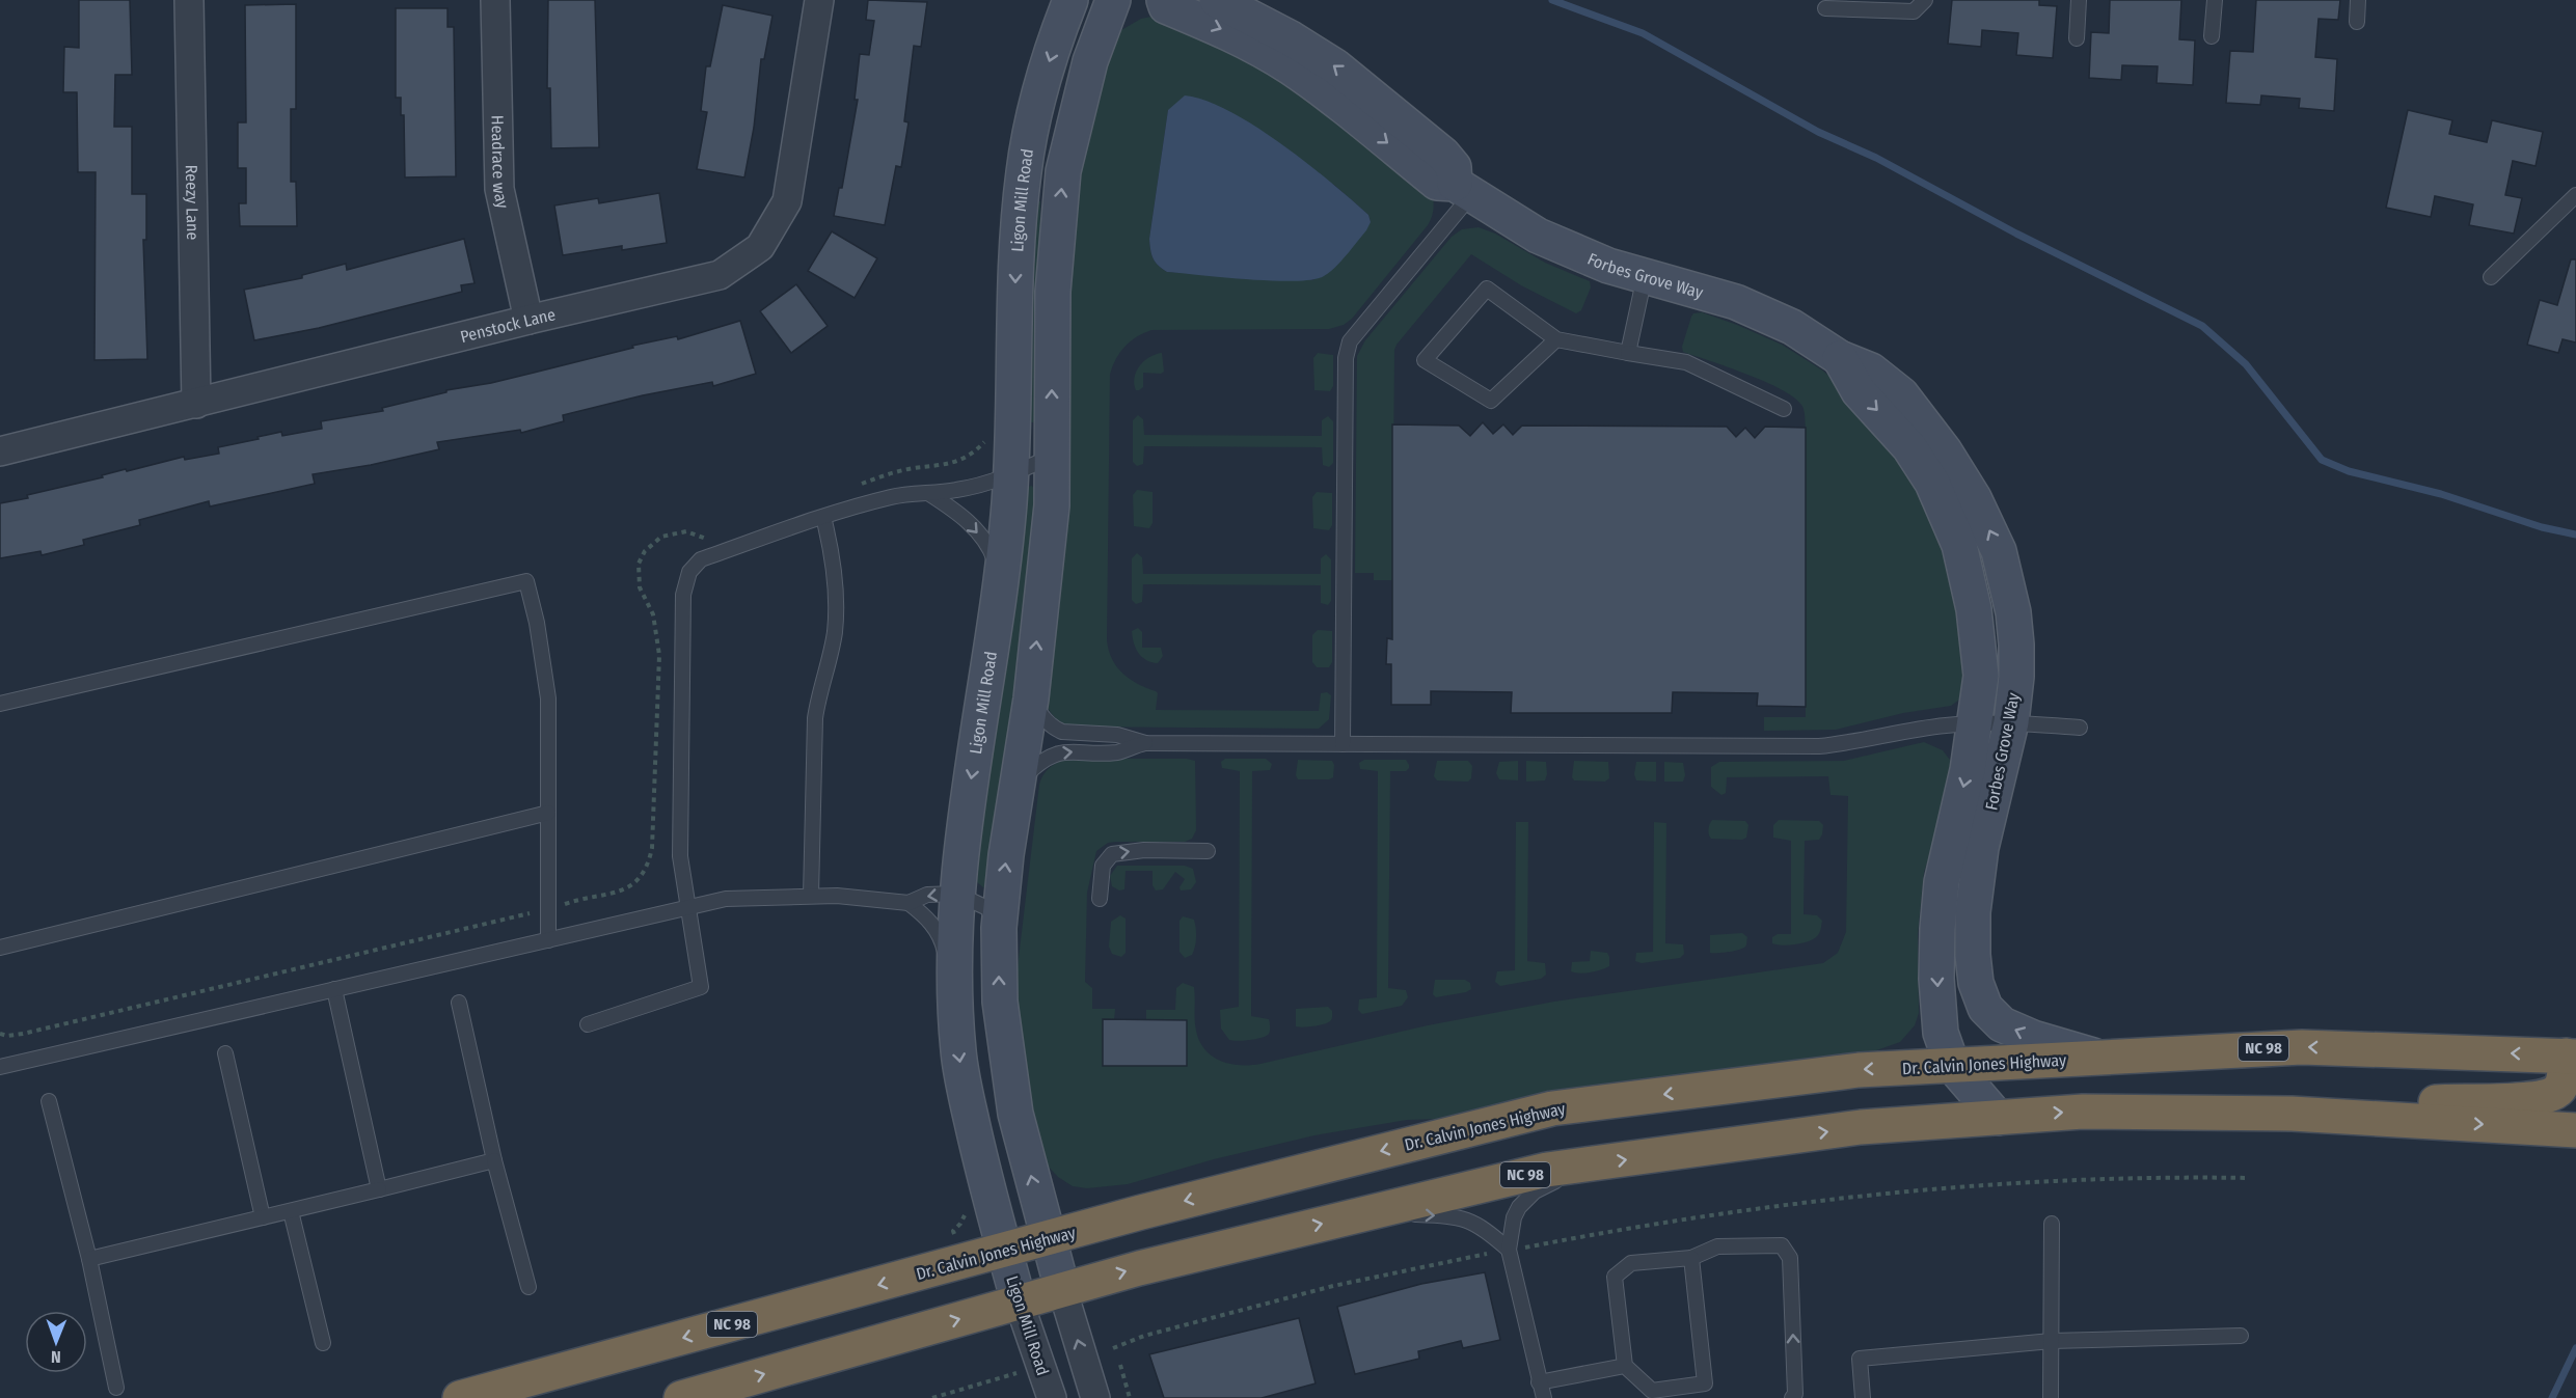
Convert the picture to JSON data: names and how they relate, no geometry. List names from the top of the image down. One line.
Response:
{"streets":{"highway":["NC 98","Dr. Calvin Jones Highway"],"street":["Headrace way","Ligon Mill Road","Reezy Lane","Forbes Grove Way","Penstock Lane"]},"crossings":[["Headrace way","Penstock Lane"],["Ligon Mill Road","NC 98"],["Ligon Mill Road","Dr. Calvin Jones Highway"],["Reezy Lane","Penstock Lane"],["Forbes Grove Way","NC 98"],["Forbes Grove Way","Dr. Calvin Jones Highway"]],"north":"bottom"}
